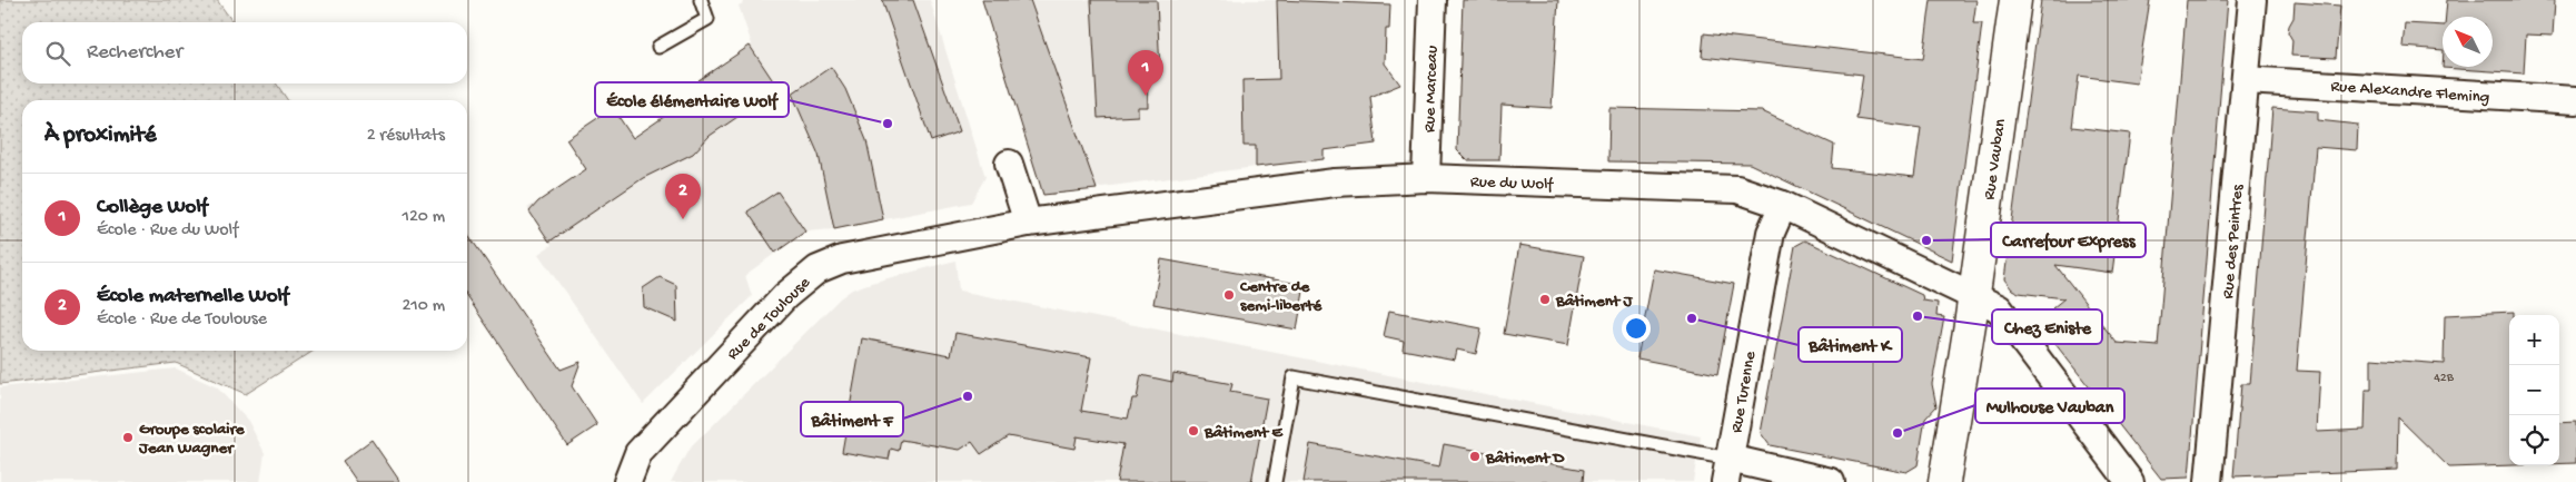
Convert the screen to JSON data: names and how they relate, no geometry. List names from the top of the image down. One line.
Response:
{"streets":{"main road":["Rue Vauban"],"street":["Rue Marceau","Rue Alexandre Fleming","Rue du Wolf","Rue des Peintres","Rue de Toulouse","Rue Turenne"]},"crossings":[["Rue Marceau","Rue du Wolf"],["Rue Alexandre Fleming","Rue des Peintres"],["Rue Vauban","Rue du Wolf"],["Rue du Wolf","Rue de Toulouse"],["Rue du Wolf","Rue Turenne"]],"places":["École élémentaire Wolf","Carrefour Express","Centre de semi-liberté","Bâtiment J","Chez Eniste","Bâtiment K","Bâtiment F","Bâtiment E","Mulhouse Vauban","Groupe scolaire Jean Wagner","Bâtiment D"],"house_numbers":["42B"],"north":"top left","page":{"search":"Rechercher","pins":["1","2"],"heading":["À proximité","2 résultats"],"list":[{"mark":"1","name":"Collège Wolf","note":"École · Rue du Wolf","value":"120 m"},{"mark":"2","name":"École maternelle Wolf","note":"École · Rue de Toulouse","value":"210 m"}],"map_buttons":["+","−"]}}
